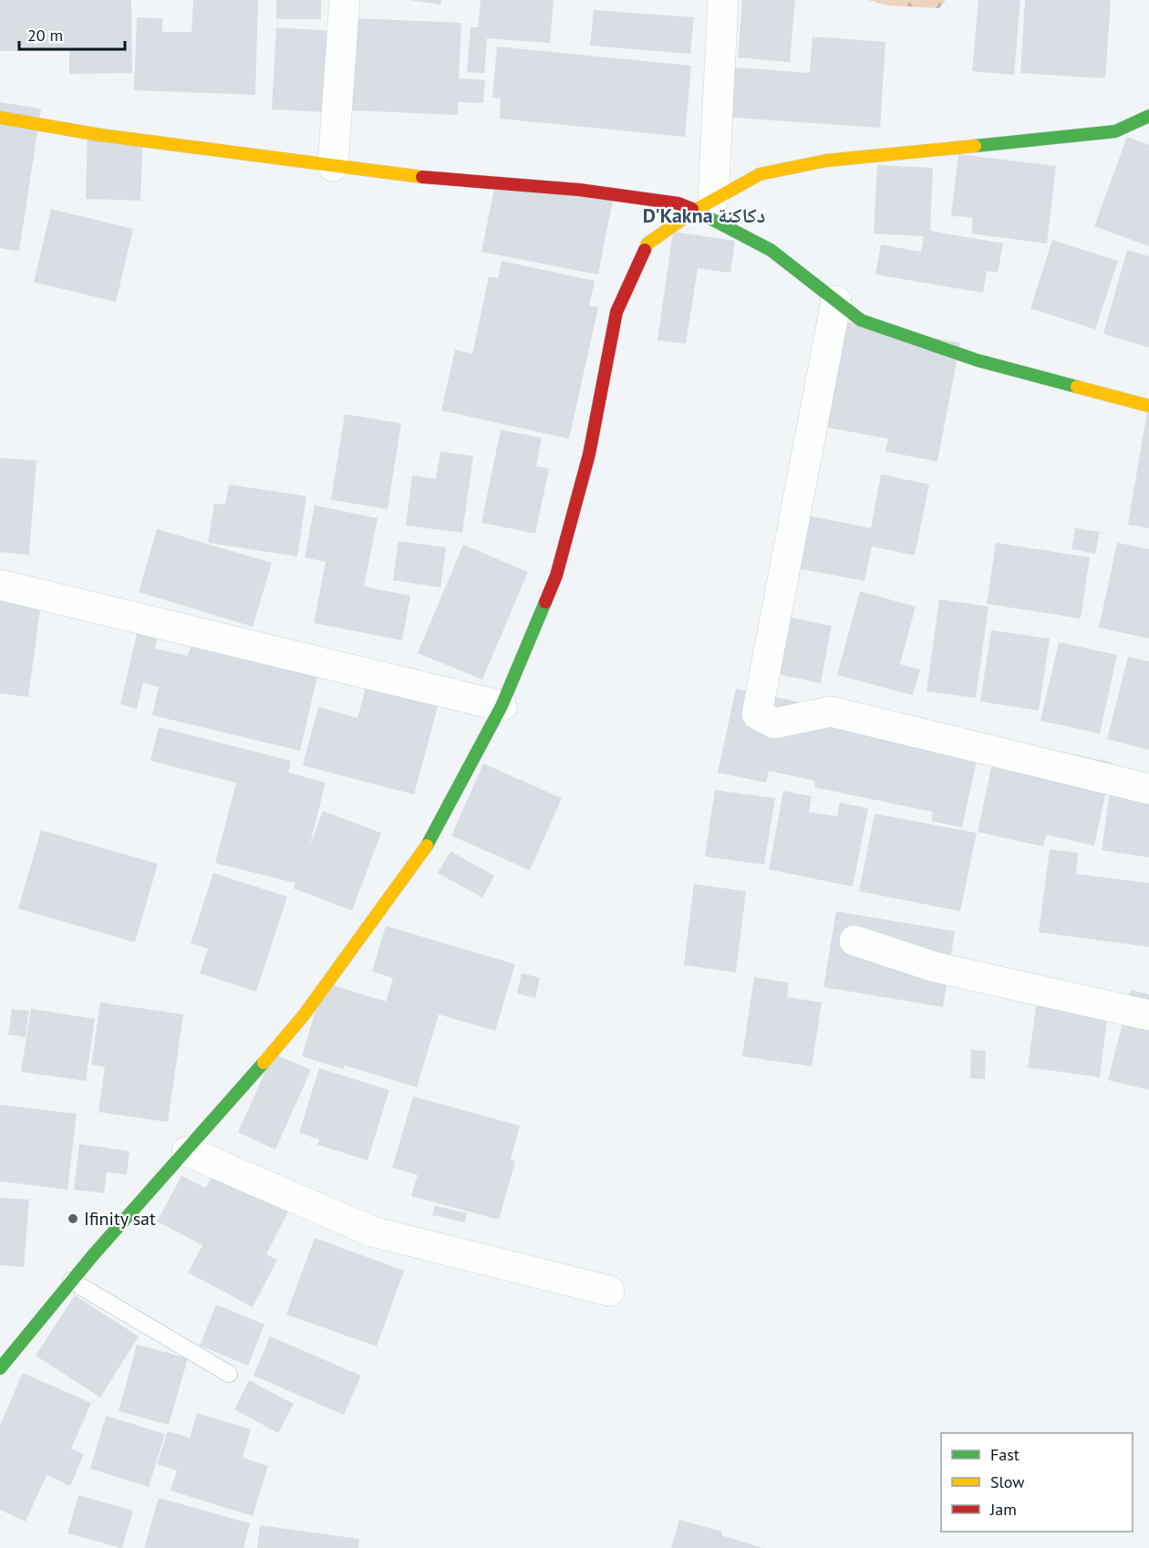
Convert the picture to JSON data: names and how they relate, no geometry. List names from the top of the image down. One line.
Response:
{"districts":["D'Kakna دكاكنة"],"places":["Ifinity sat"],"legend":["Fast","Slow","Jam"],"scale_bar":"20 m"}
